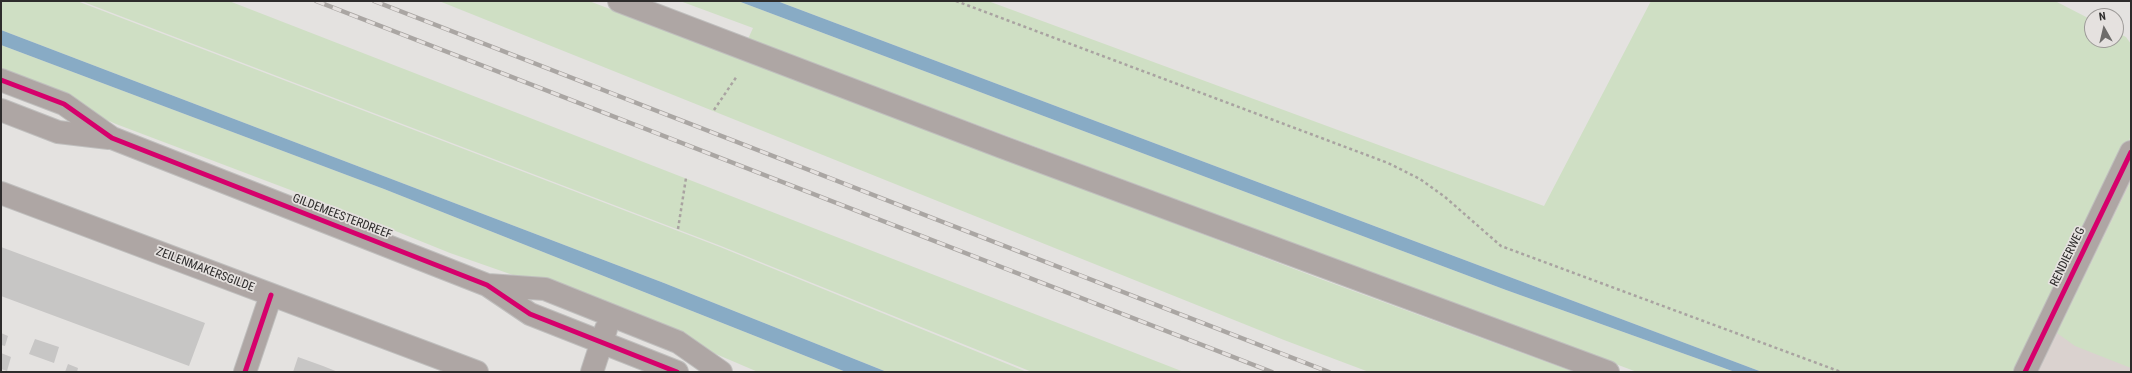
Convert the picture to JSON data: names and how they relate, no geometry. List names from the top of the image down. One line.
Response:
{"streets":{"street":["GILDEMEESTERDREEF","RENDIERWEG","ZEILENMAKERSGILDE"]},"north":"top"}
